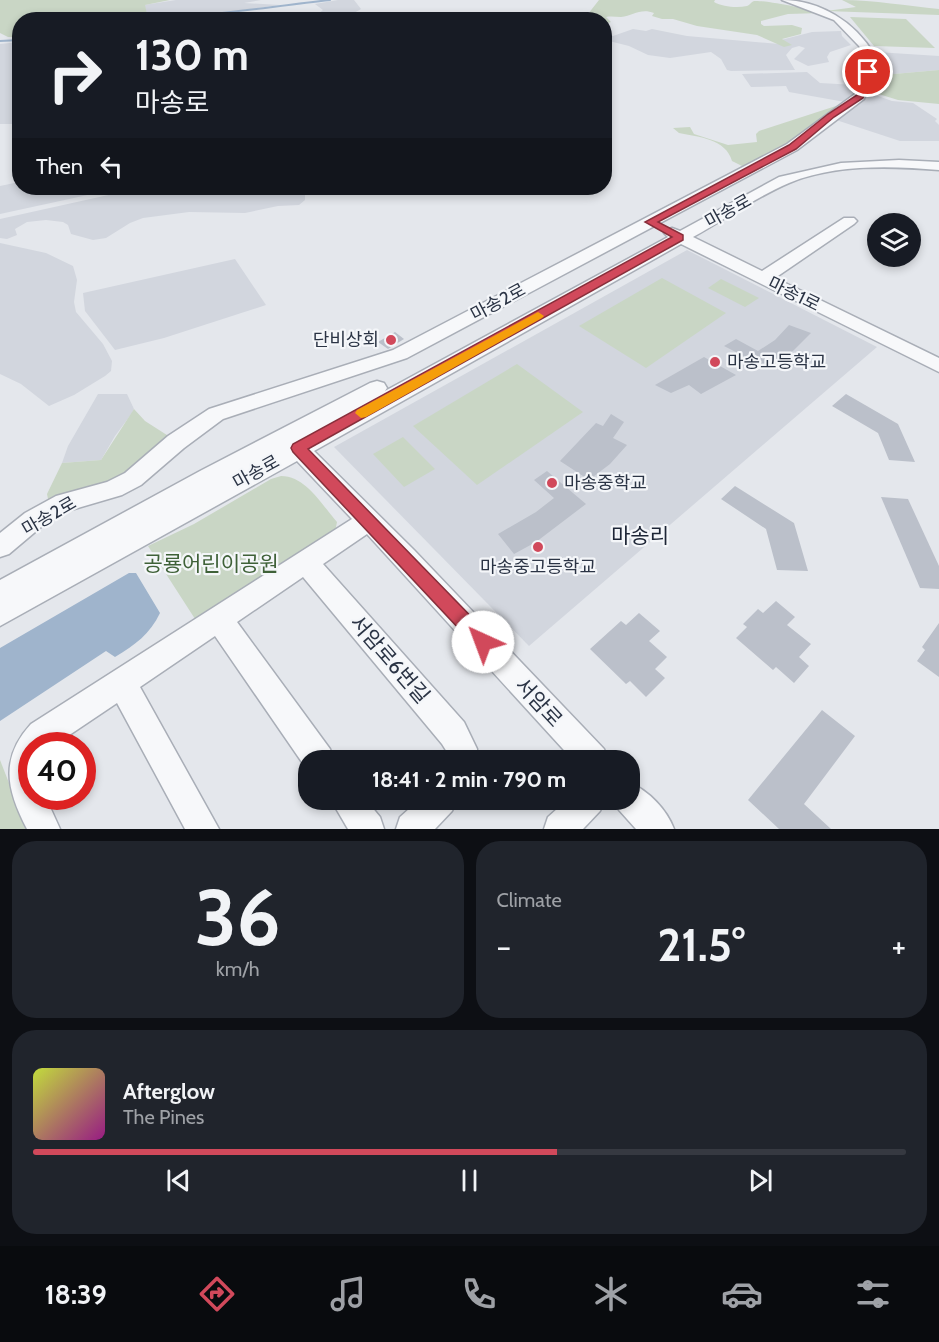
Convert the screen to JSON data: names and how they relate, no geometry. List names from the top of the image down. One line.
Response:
{"streets":{"street":["마송로","마송1로","마송2로","서암로6번길","서암로"]},"crossings":[["마송로","마송1로"],["마송로","서암로"],["마송1로","마송2로"]],"districts":["마송리"],"parks":["공룡어린이공원"],"places":["단비상회","마송고등학교","마송중학교","마송중고등학교"],"page":{"turn":["130 m","마송로"],"then":"Then","limit":"40","trip":"18:41 · 2 min · 790 m","tile":[["36","km/h"],"Climate"],"heat":["−","21.5°","+"],"song":["Afterglow","The Pines"],"tabs":"18:39"}}
